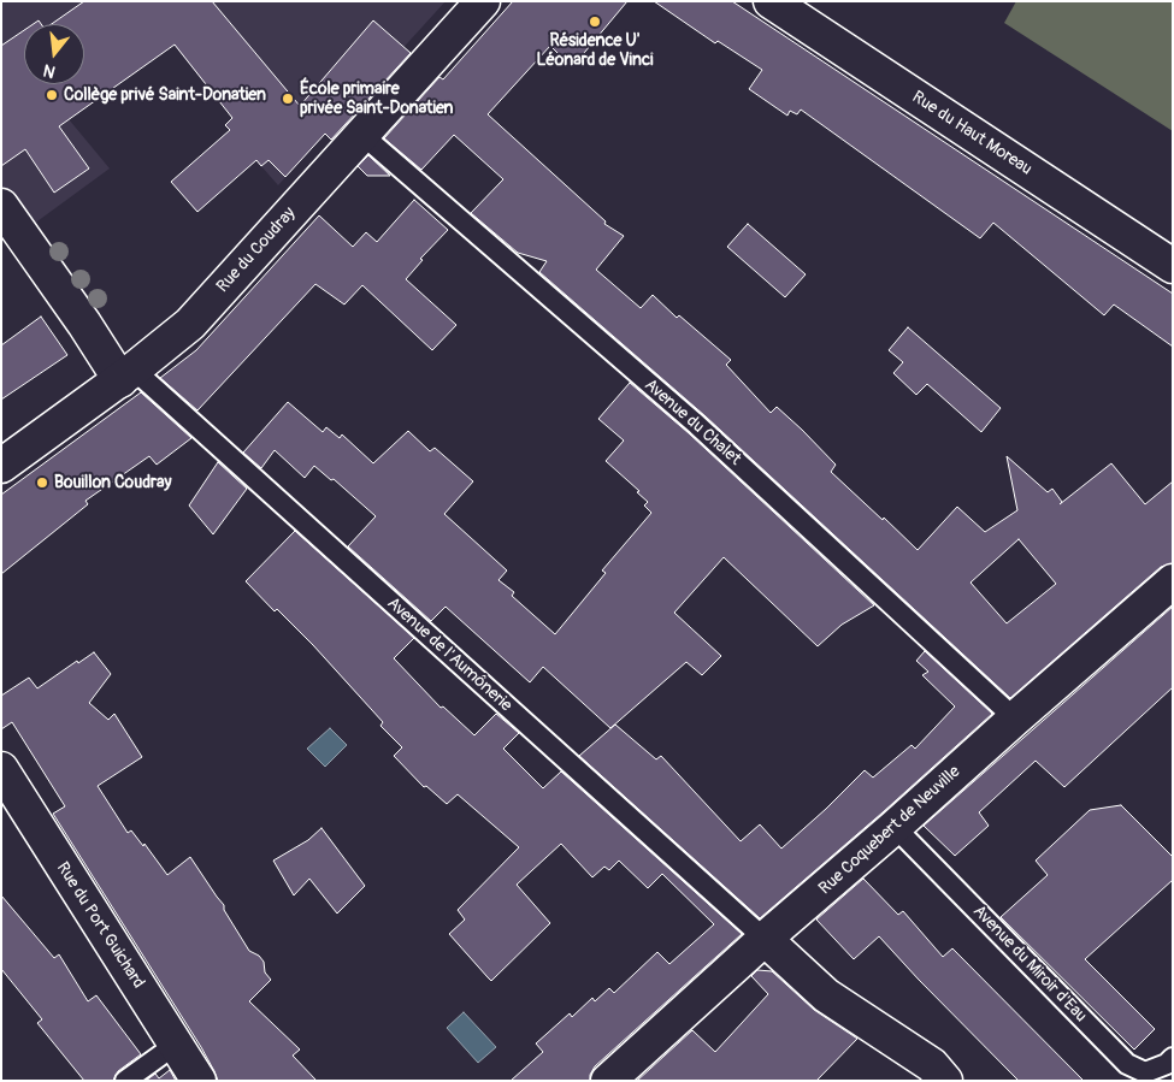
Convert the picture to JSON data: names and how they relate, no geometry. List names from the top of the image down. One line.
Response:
{"streets":{"street":["Rue du Haut Moreau","Rue du Coudray","Rue Coquebert de Neuville","Rue du Port Guichard"],"lane":["Avenue du Chalet","Avenue de l'Aumônerie","Avenue du Miroir d'Eau"]},"crossings":[["Rue du Coudray","Avenue du Chalet"],["Rue du Coudray","Avenue de l'Aumônerie"],["Avenue du Chalet","Rue Coquebert de Neuville"],["Avenue de l'Aumônerie","Rue Coquebert de Neuville"],["Rue Coquebert de Neuville","Avenue du Miroir d'Eau"]],"places":["Résidence U' Léonard de Vinci","Collège privé Saint-Donatien","École primaire privée Saint-Donatien","Bouillon Coudray"],"north":"bottom"}
